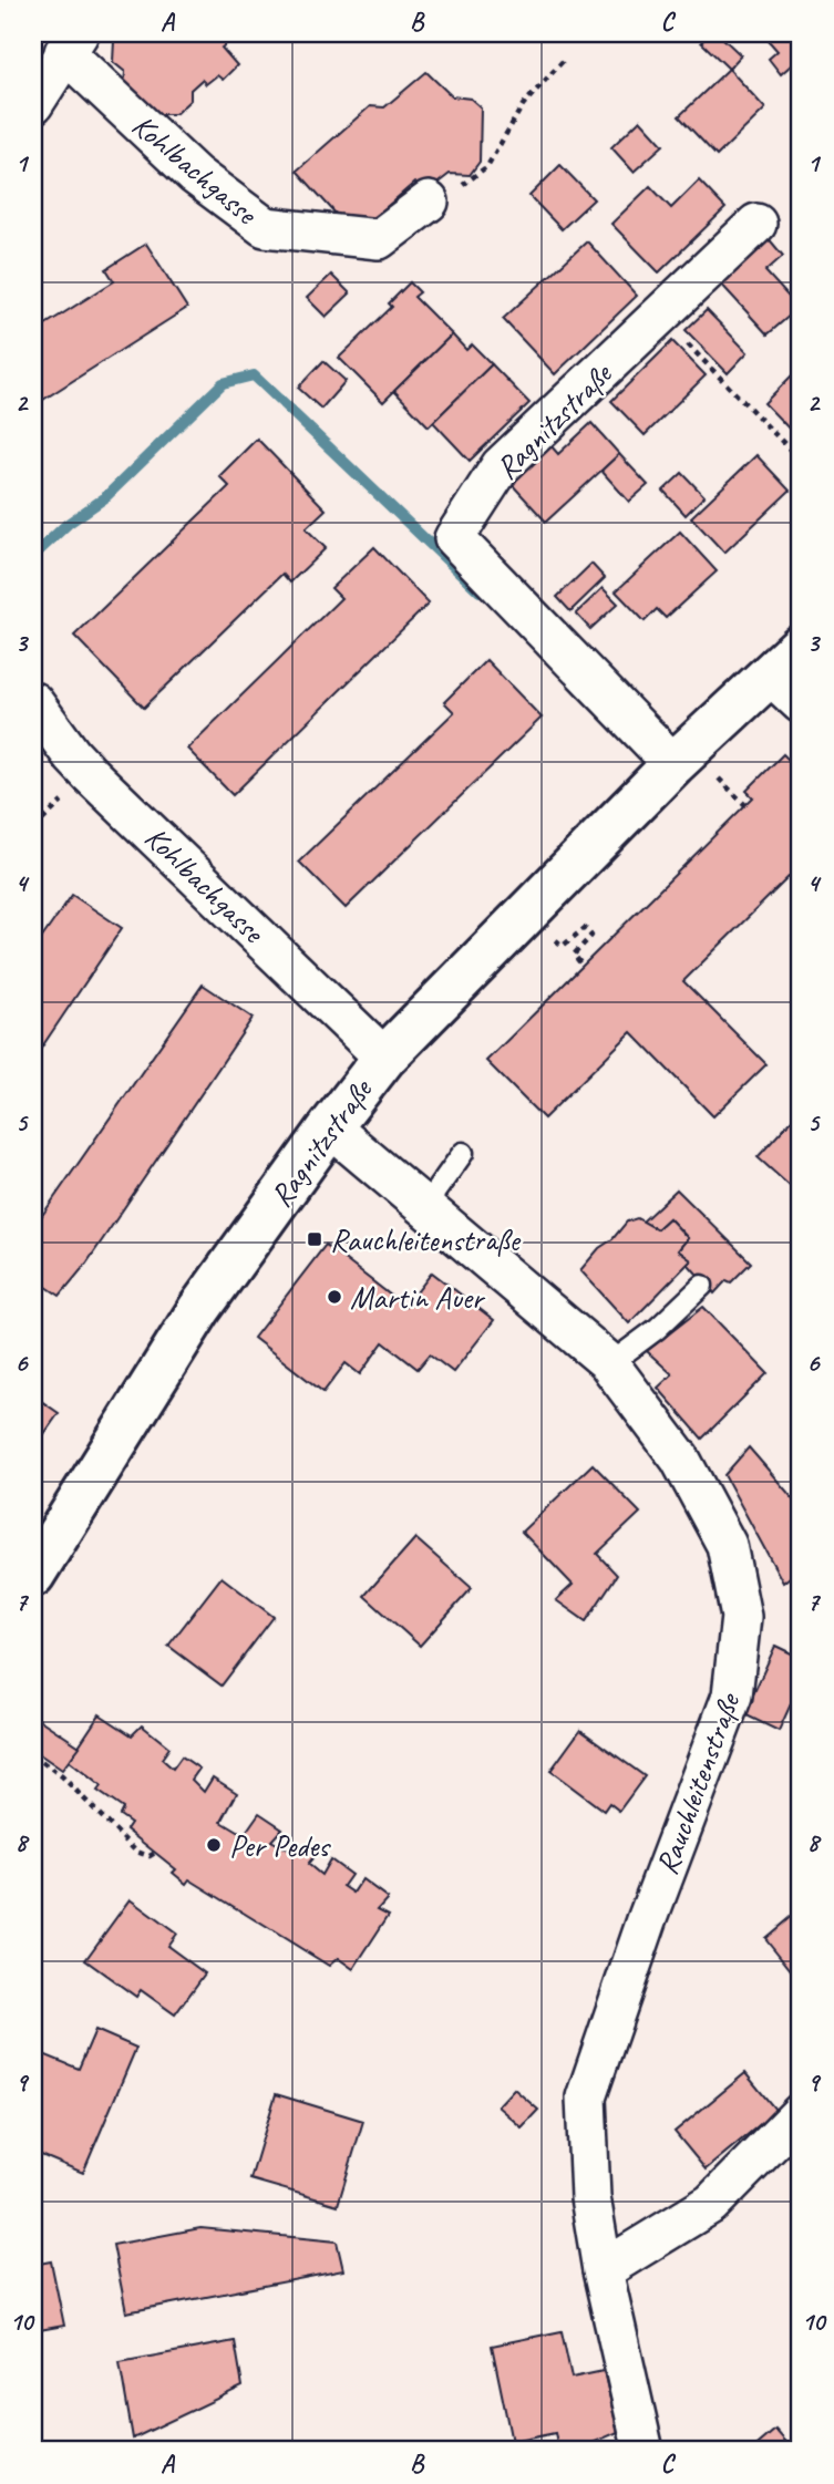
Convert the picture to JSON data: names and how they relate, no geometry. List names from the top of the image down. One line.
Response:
{"streets":{"main road":["Ragnitzstraße"],"street":["Kohlbachgasse","Rauchleitenstraße"]},"crossings":[["Kohlbachgasse","Ragnitzstraße"],["Ragnitzstraße","Rauchleitenstraße"]],"places":{"transit":["Rauchleitenstraße"],"other":["Martin Auer","Per Pedes"]},"grid":{"columns":["A","B","C"],"rows":["1","2","3","4","5","6","7","8","9","10"]}}
